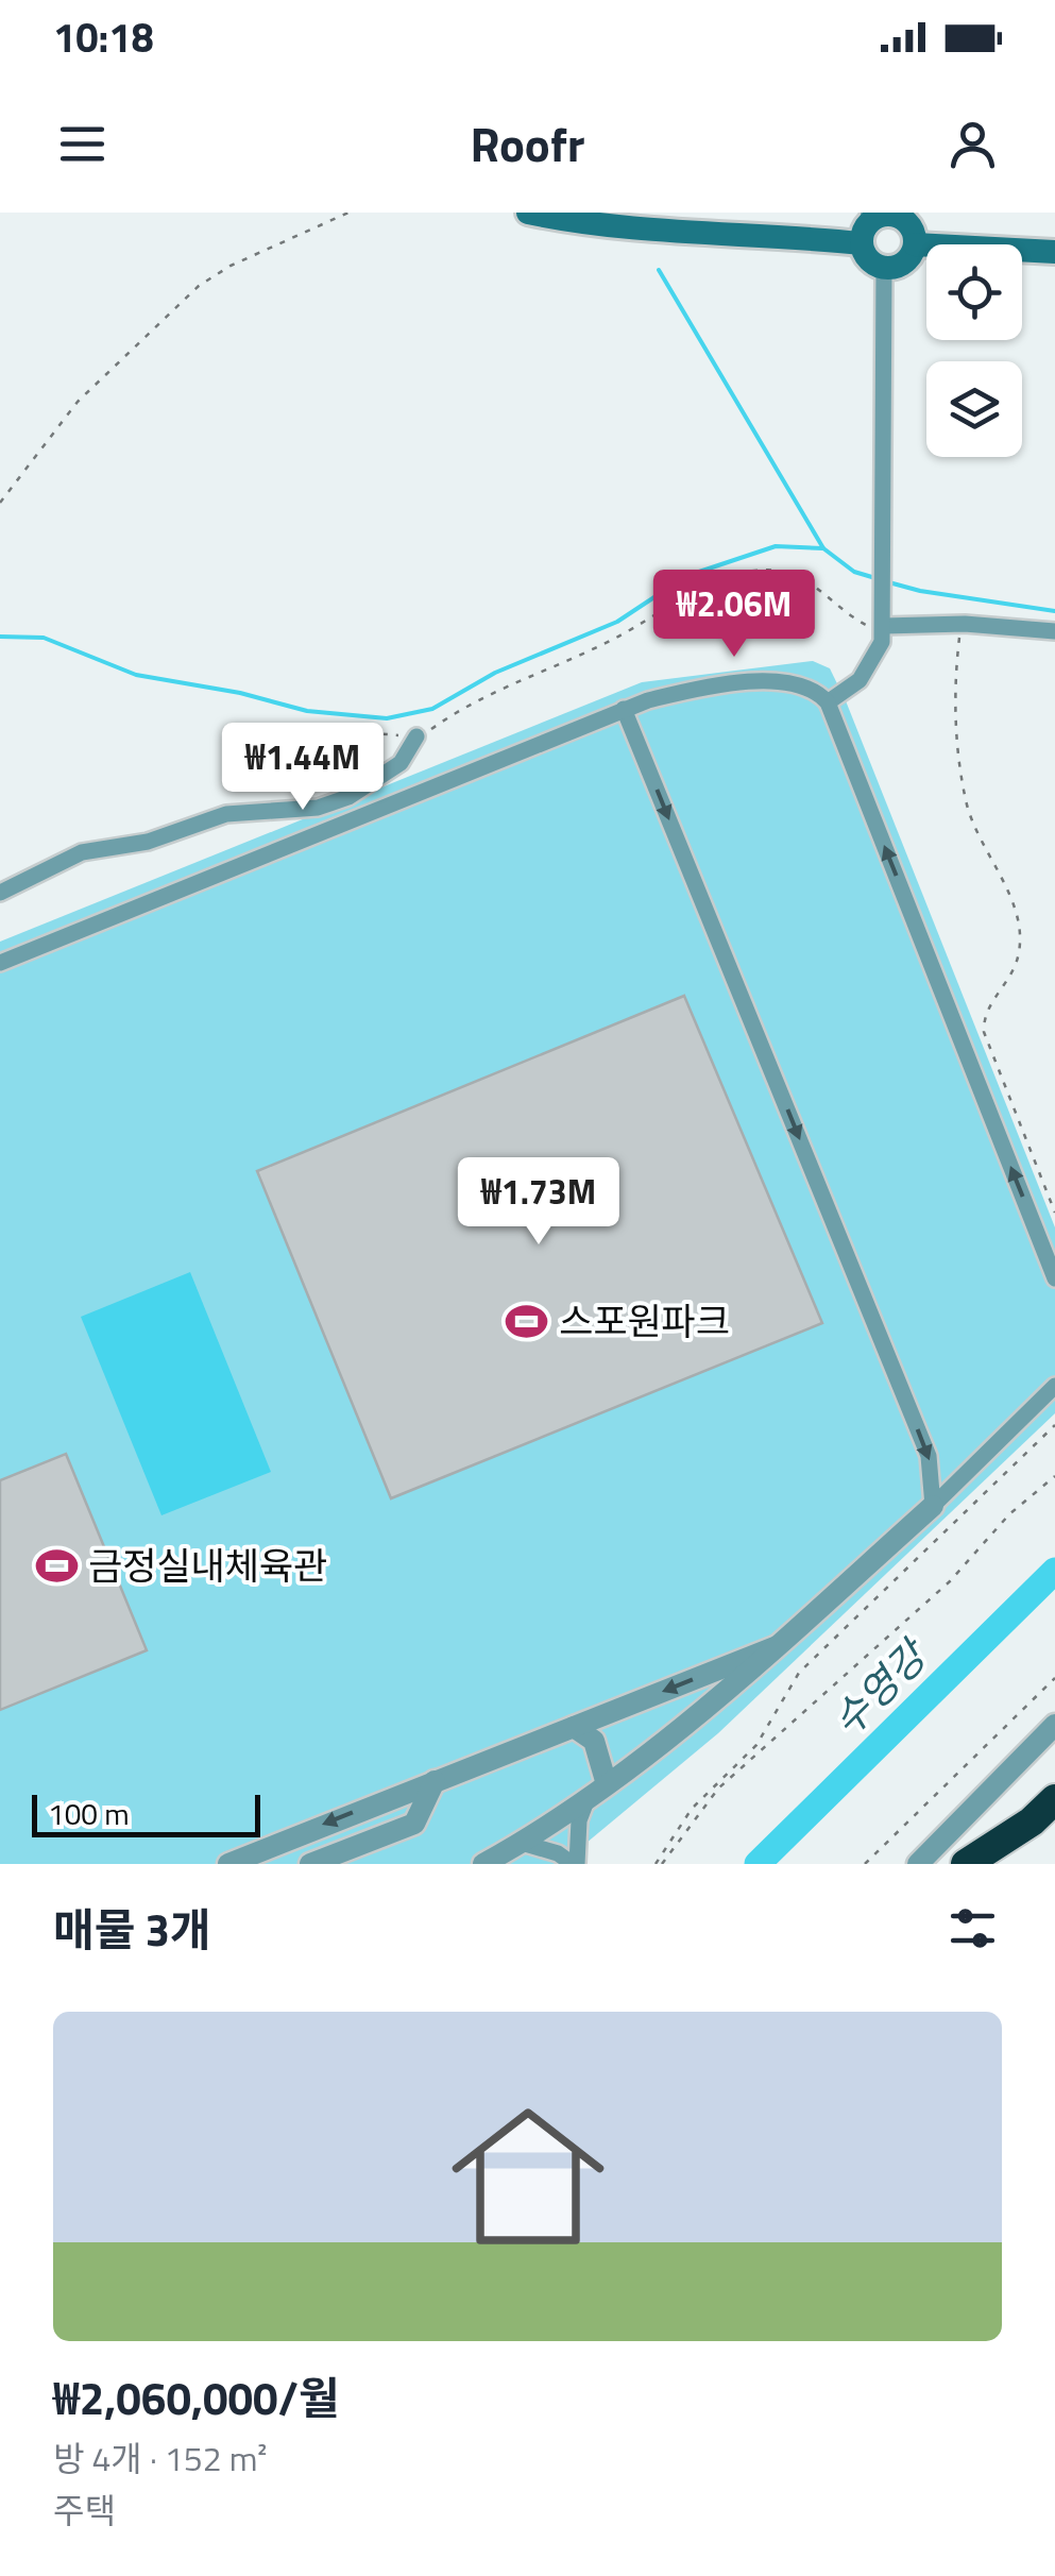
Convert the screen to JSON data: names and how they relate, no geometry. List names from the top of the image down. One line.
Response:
{"water":["수영강"],"places":{"sports":["스포원파크","금정실내체육관"]},"scale_bar":"100 m","page":{"status":"10:18","header":"Roofr","price":["₩2.06M","₩1.44M","₩1.73M"],"scale":"100 m","heading":"매물 3개","list":[{"name":"₩2,060,000/월","note":"방 4개 · 152 m² · 주택"}]}}
